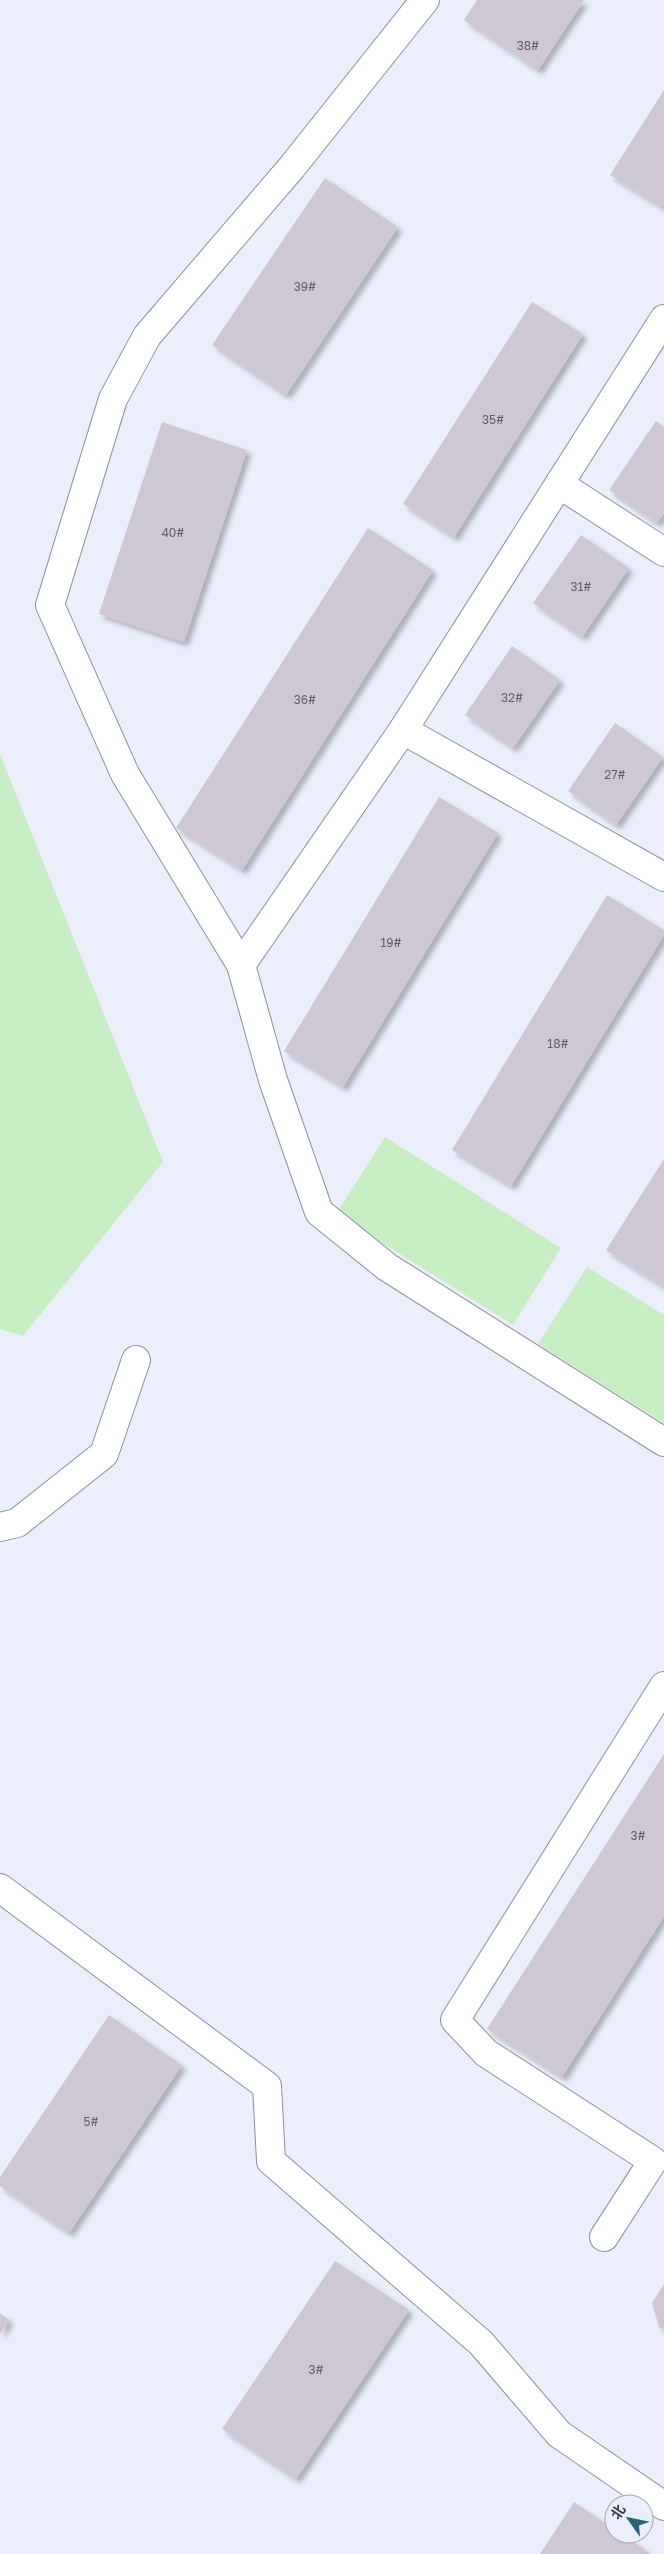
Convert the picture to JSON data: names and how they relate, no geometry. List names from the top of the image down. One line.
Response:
{"house_numbers":["38#","39#","35#","40#","31#","32#","36#","27#","19#","18#","3#","5#","3#"],"north":"top left"}
